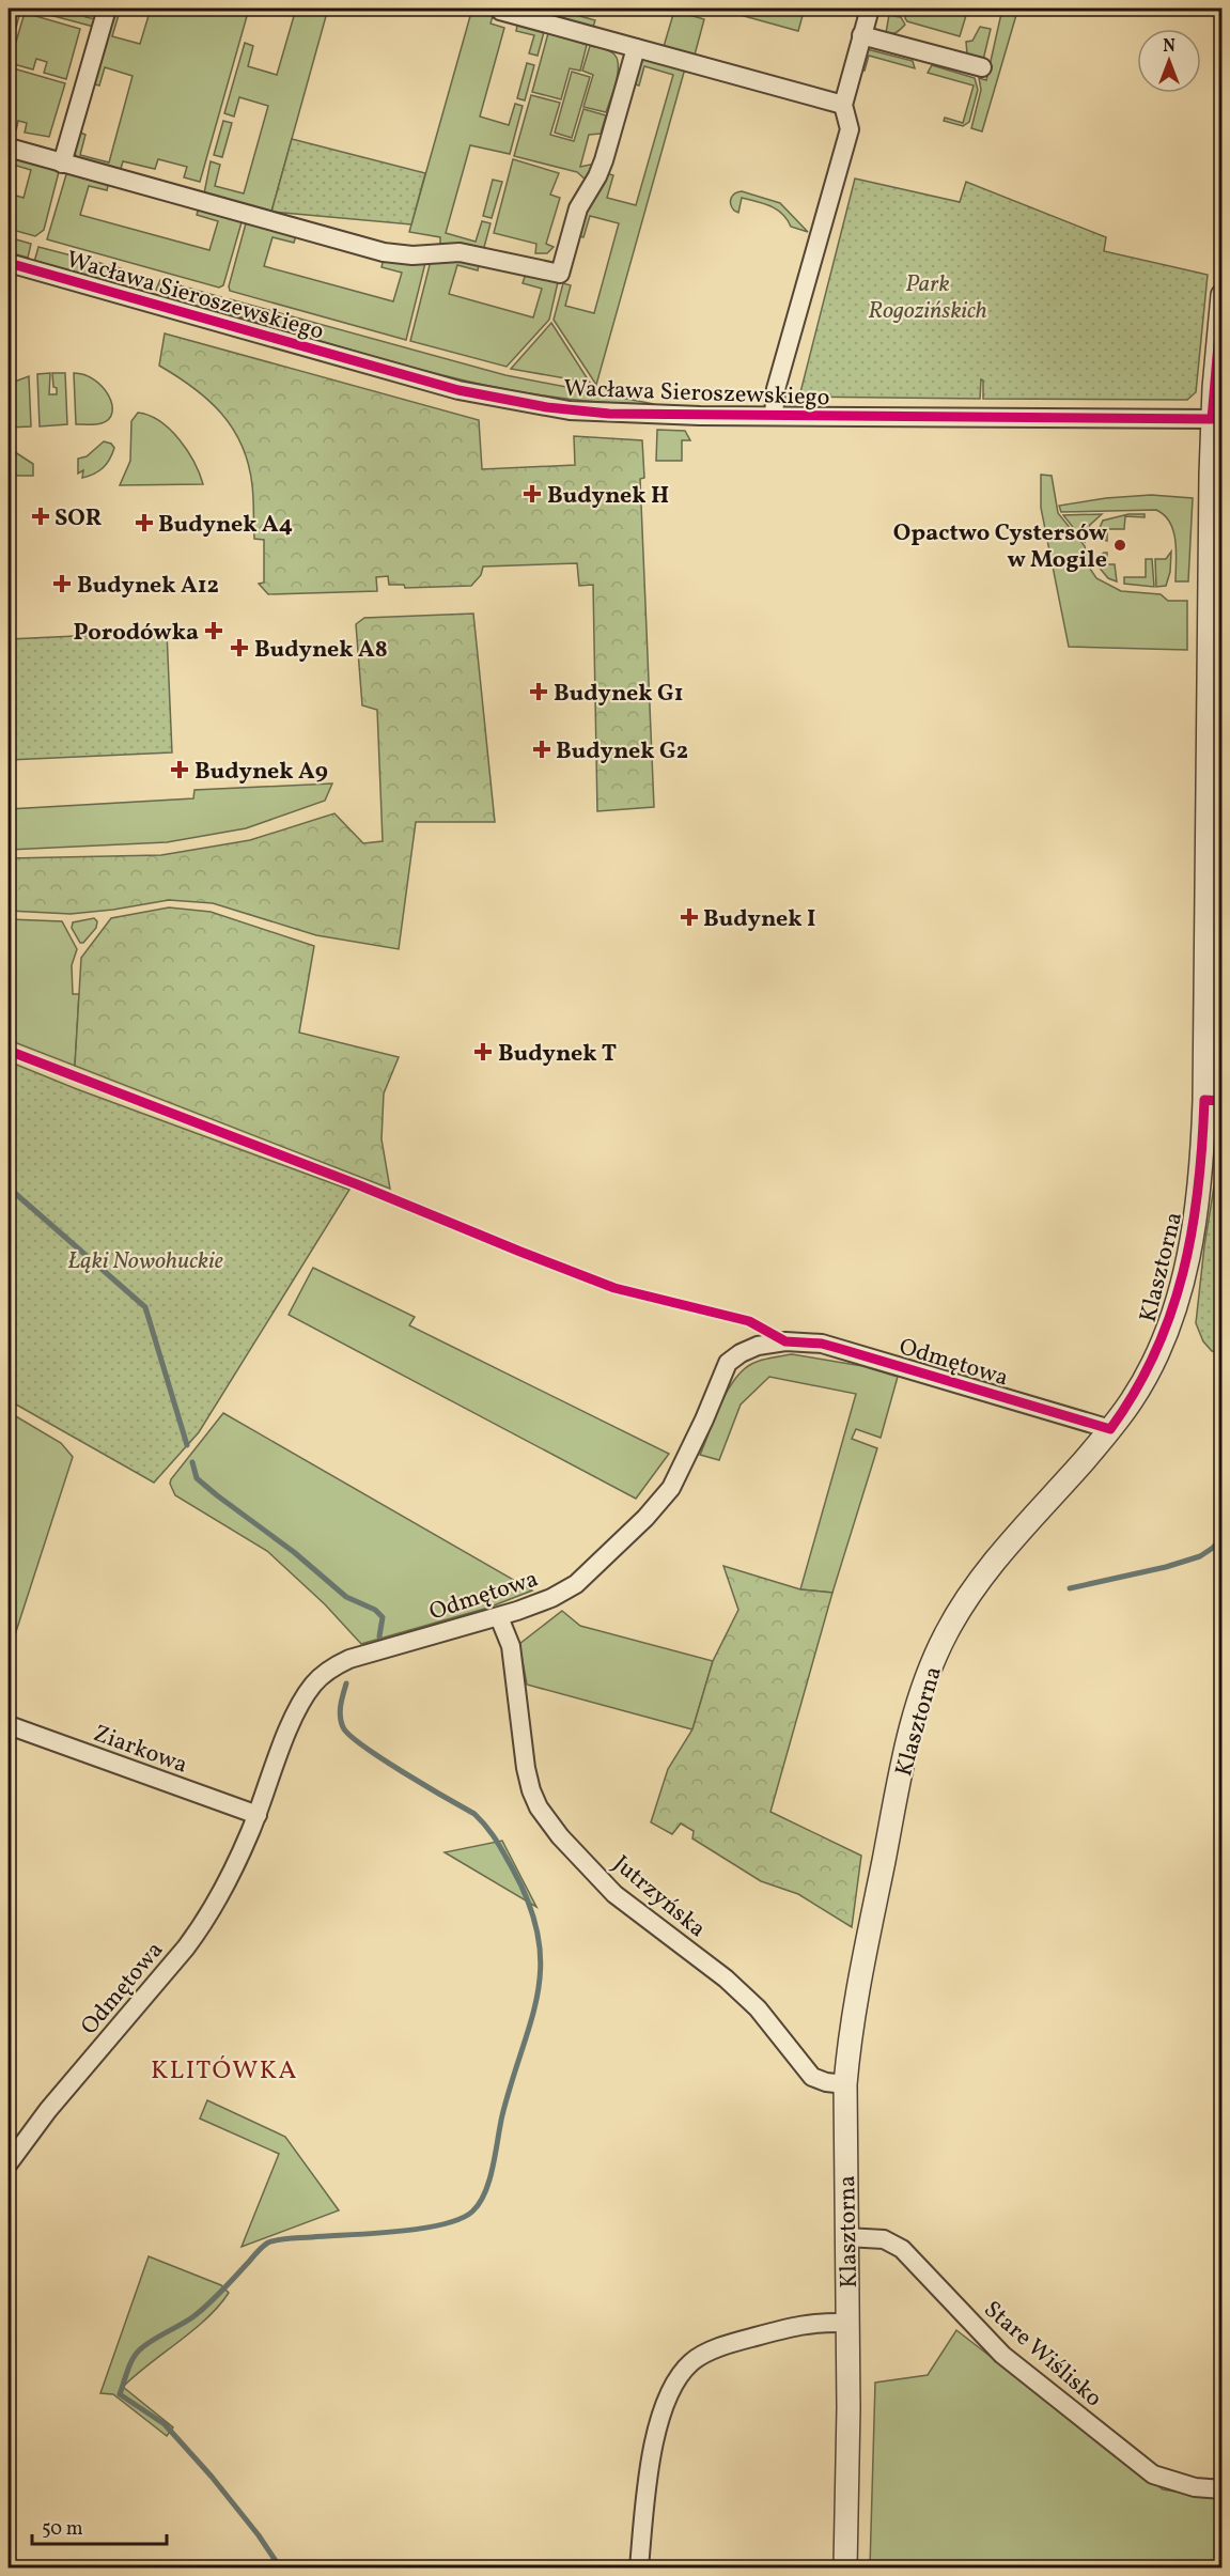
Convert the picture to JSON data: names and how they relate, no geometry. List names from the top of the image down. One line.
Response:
{"streets":{"street":["Wacława Sieroszewskiego","Klasztorna","Odmętowa","Ziarkowa","Jutrzyńska","Stare Wiślisko"]},"crossings":[["Wacława Sieroszewskiego","Klasztorna"],["Klasztorna","Odmętowa"],["Klasztorna","Jutrzyńska"],["Klasztorna","Stare Wiślisko"],["Odmętowa","Ziarkowa"],["Odmętowa","Jutrzyńska"]],"districts":["KLITÓWKA"],"parks":["Park Rogozińskich","Łąki Nowohuckie"],"places":{"health":["Budynek H","SOR","Budynek A4","Budynek A12","Porodówka","Budynek A8","Budynek G1","Budynek G2","Budynek A9","Budynek I","Budynek T"],"other":["Opactwo Cystersów w Mogile"]},"scale_bar":"50 m","north":"top"}
